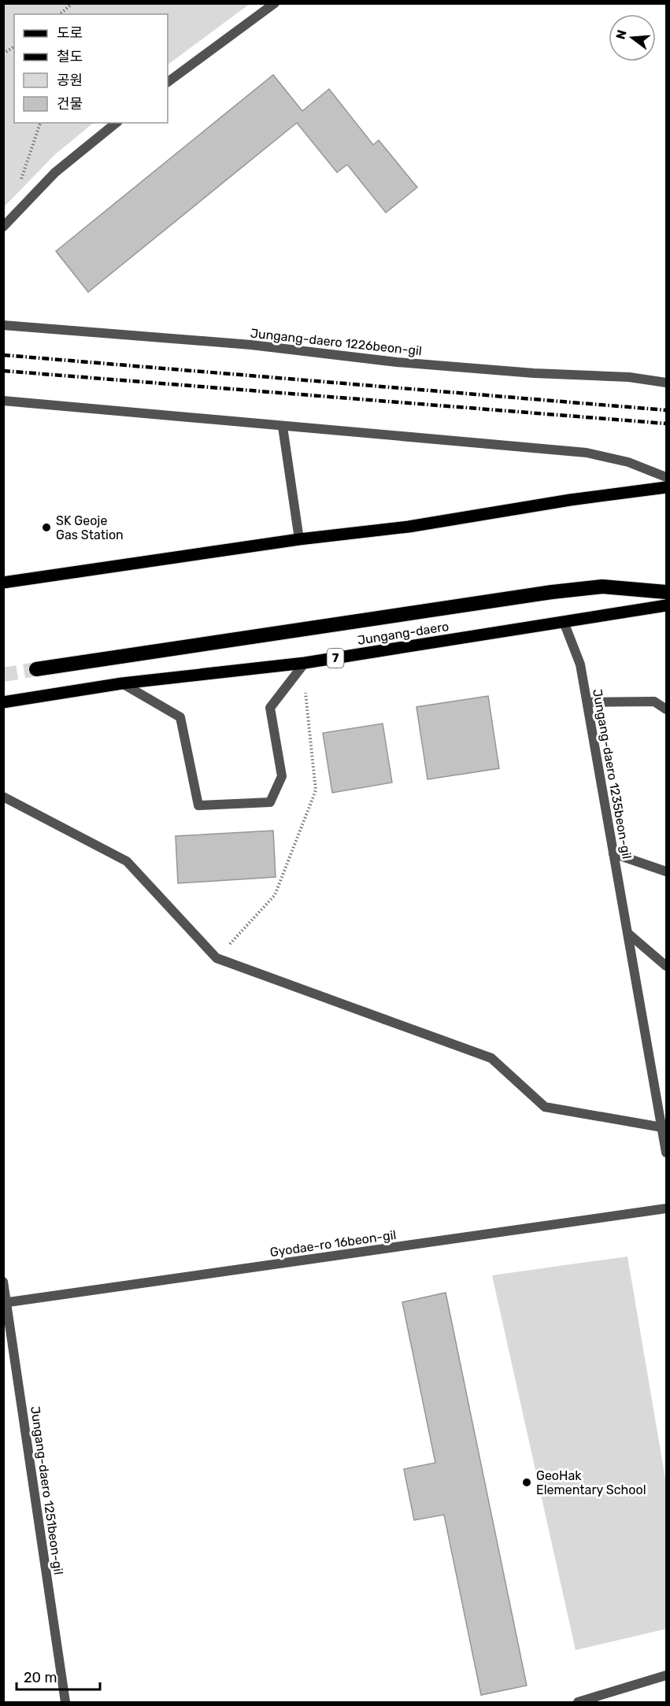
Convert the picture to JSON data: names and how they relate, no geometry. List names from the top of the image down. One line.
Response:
{"streets":{"main road":["Jungang-daero","7"],"street":["Jungang-daero 1226beon-gil","Jungang-daero 1235beon-gil","Gyodae-ro 16beon-gil","Jungang-daero 1251beon-gil"]},"crossings":[["Jungang-daero","Jungang-daero 1235beon-gil"],["Gyodae-ro 16beon-gil","Jungang-daero 1251beon-gil"]],"places":["SK Geoje Gas Station","GeoHak Elementary School"],"legend":["도로","철도","공원","건물"],"scale_bar":"20 m","north":"left"}
